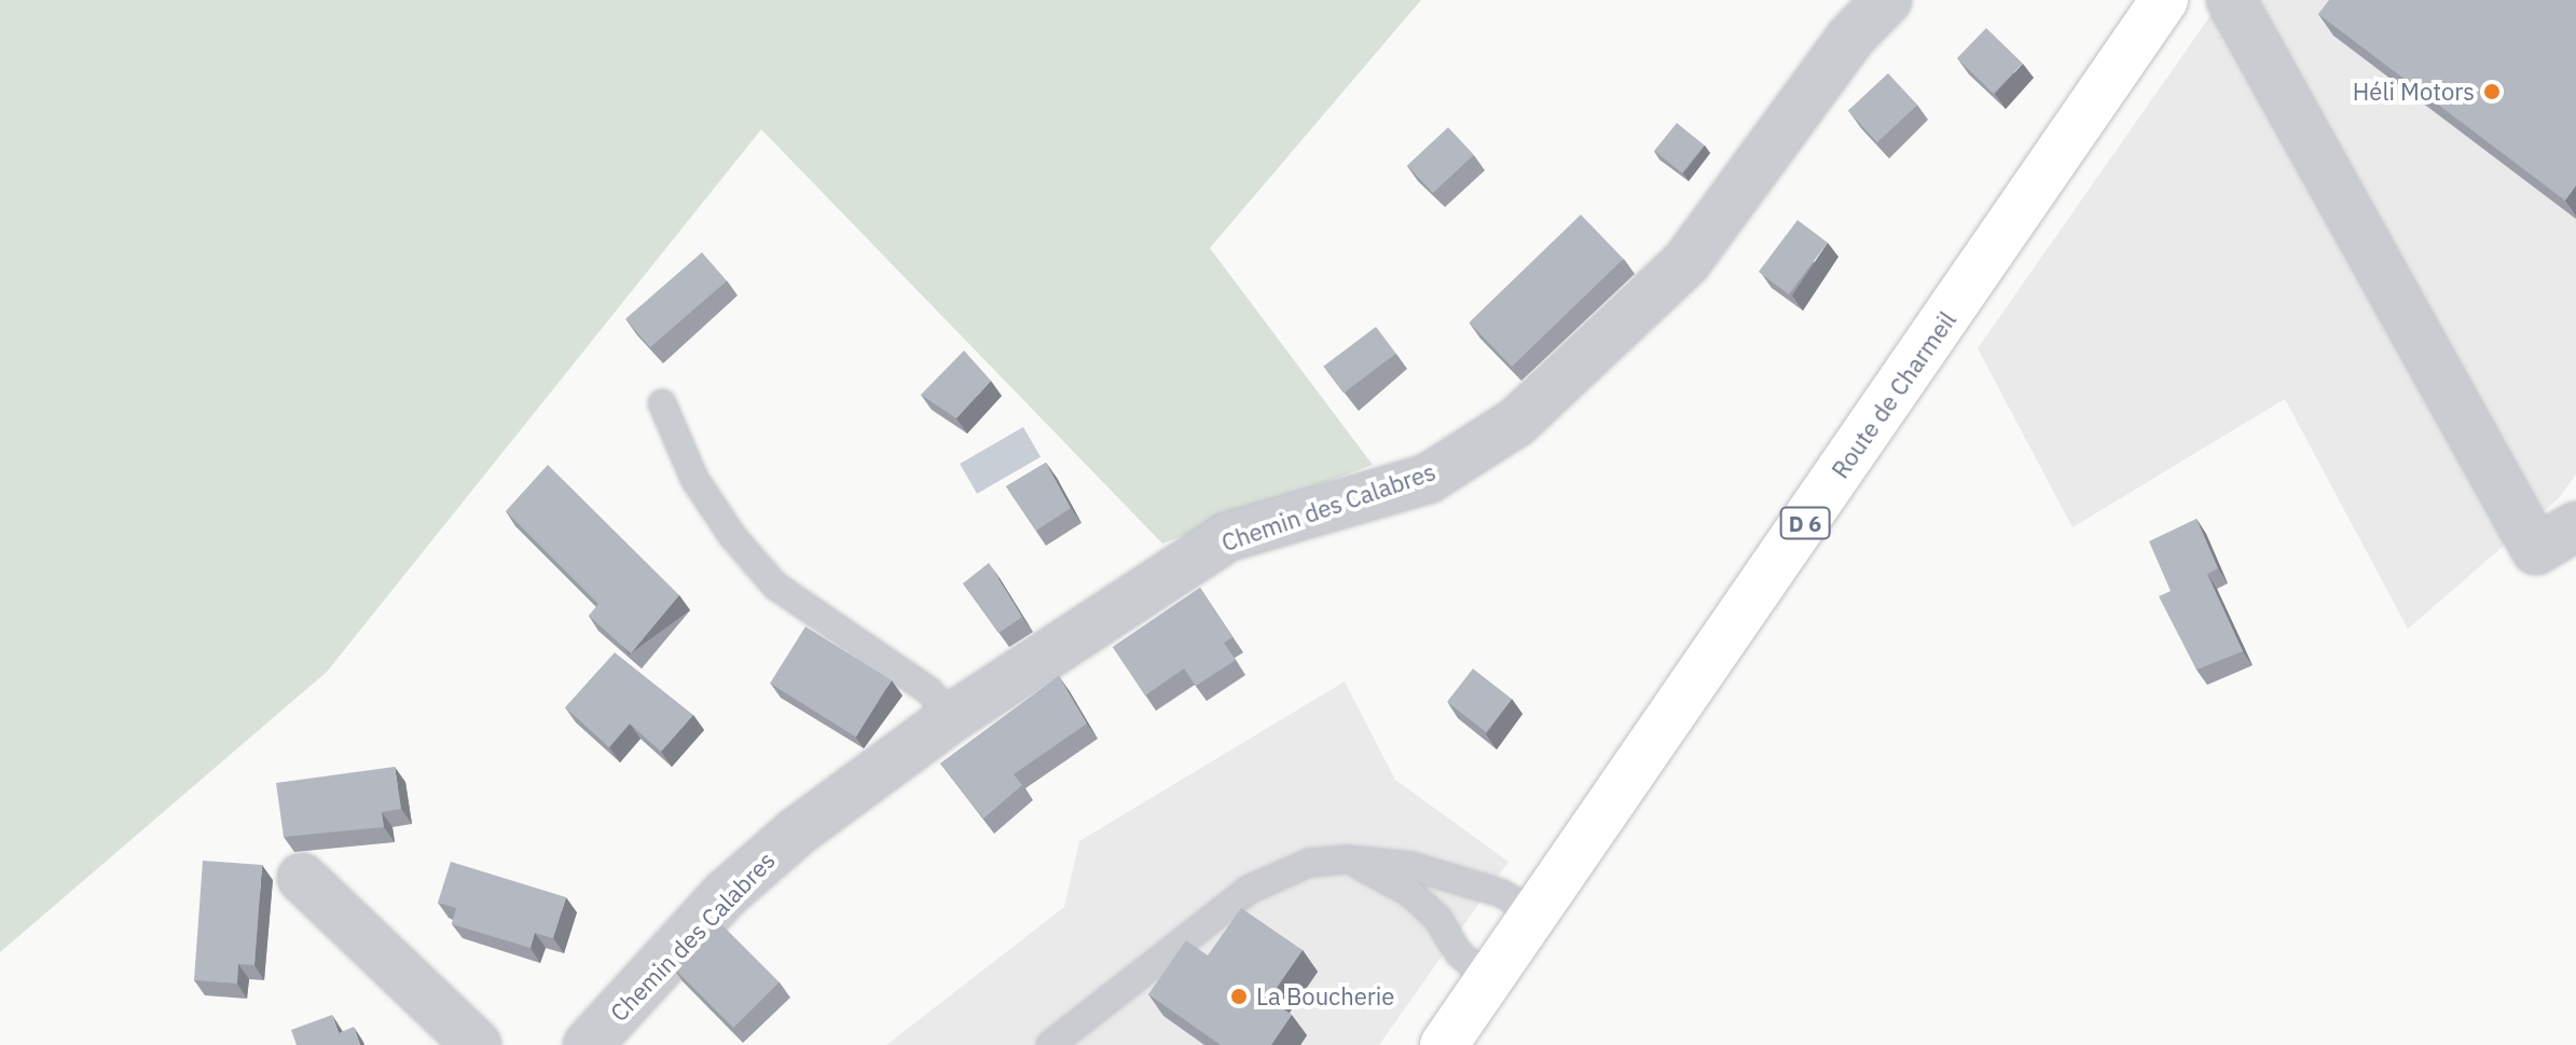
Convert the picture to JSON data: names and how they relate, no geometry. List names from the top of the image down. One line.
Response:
{"streets":{"main road":["Route de Charmeil","D 6"],"street":["Chemin des Calabres"]},"places":["Héli Motors","La Boucherie"]}
